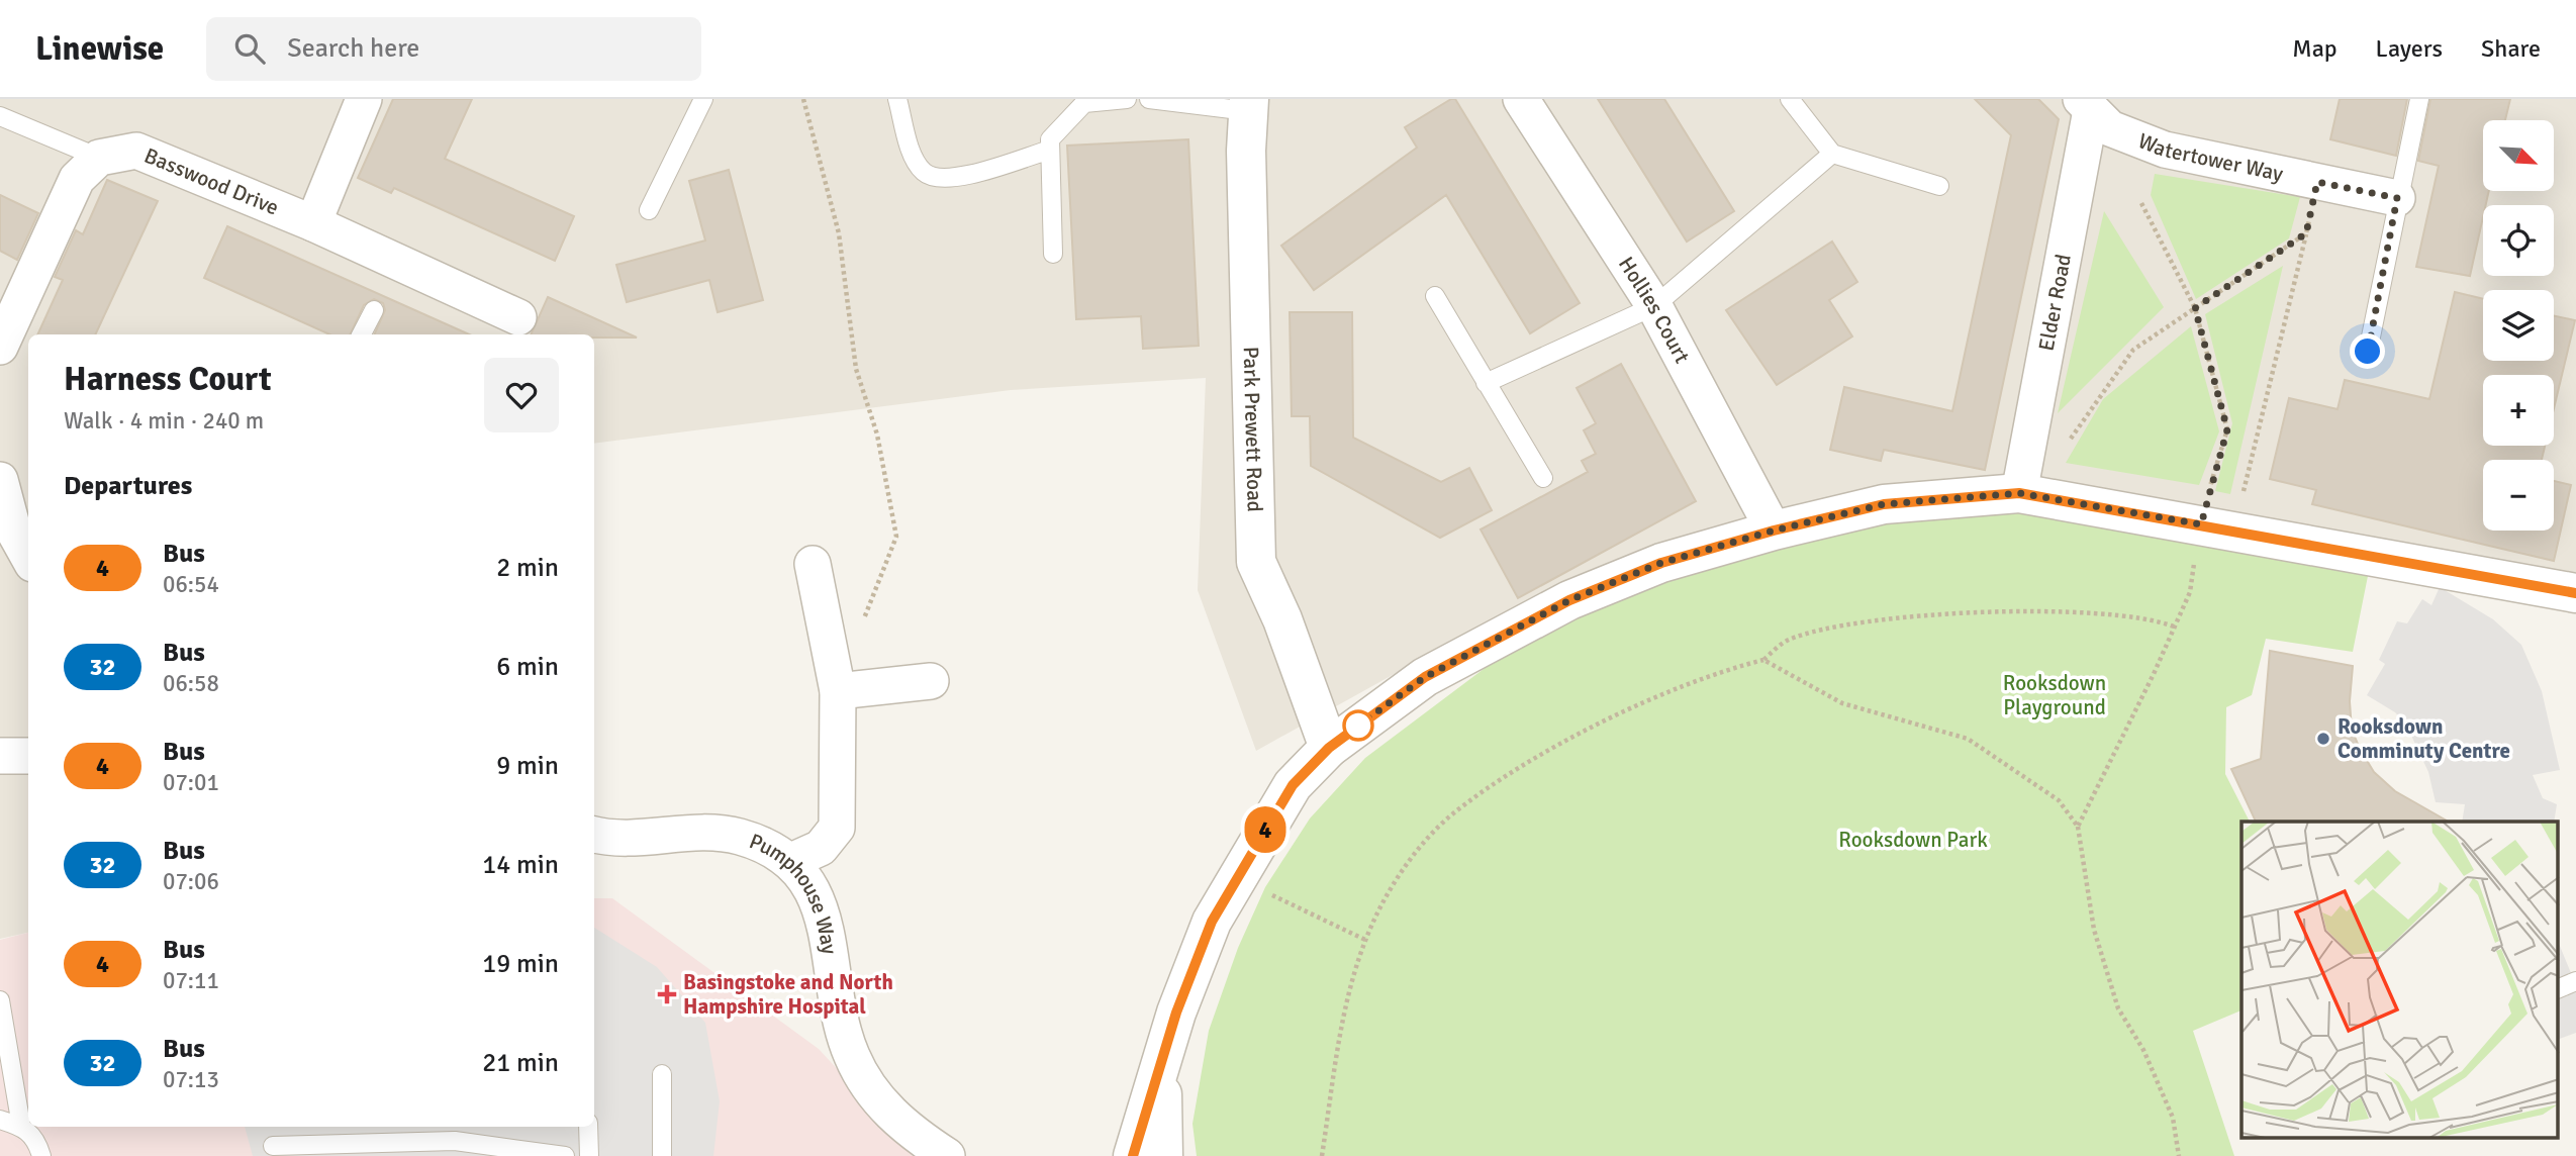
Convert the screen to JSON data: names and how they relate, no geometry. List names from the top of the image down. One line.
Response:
{"streets":{"street":["Watertower Way","Basswood Drive","Elder Road","Hollies Court","Park Prewett Road","Pumphouse Way"]},"crossings":[["Watertower Way","Elder Road"]],"parks":["Rooksdown Playground","Rooksdown Park"],"places":{"other":["Rooksdown Comminuty Centre"],"health":["Basingstoke and North Hampshire Hospital"]},"lines":["bus line 4"],"north":"bottom right","page":{"header":"Linewise","search":"Search here","nav":["Map","Layers","Share"],"on_map":"4","map_buttons":["+","−"],"heading":[["Harness Court","Walk · 4 min · 240 m"],"Departures"],"list":[{"mark":"4","name":"Bus","note":"06:54","value":"2 min"},{"mark":"32","name":"Bus","note":"06:58","value":"6 min"},{"mark":"4","name":"Bus","note":"07:01","value":"9 min"},{"mark":"32","name":"Bus","note":"07:06","value":"14 min"},{"mark":"4","name":"Bus","note":"07:11","value":"19 min"},{"mark":"32","name":"Bus","note":"07:13","value":"21 min"}]}}
